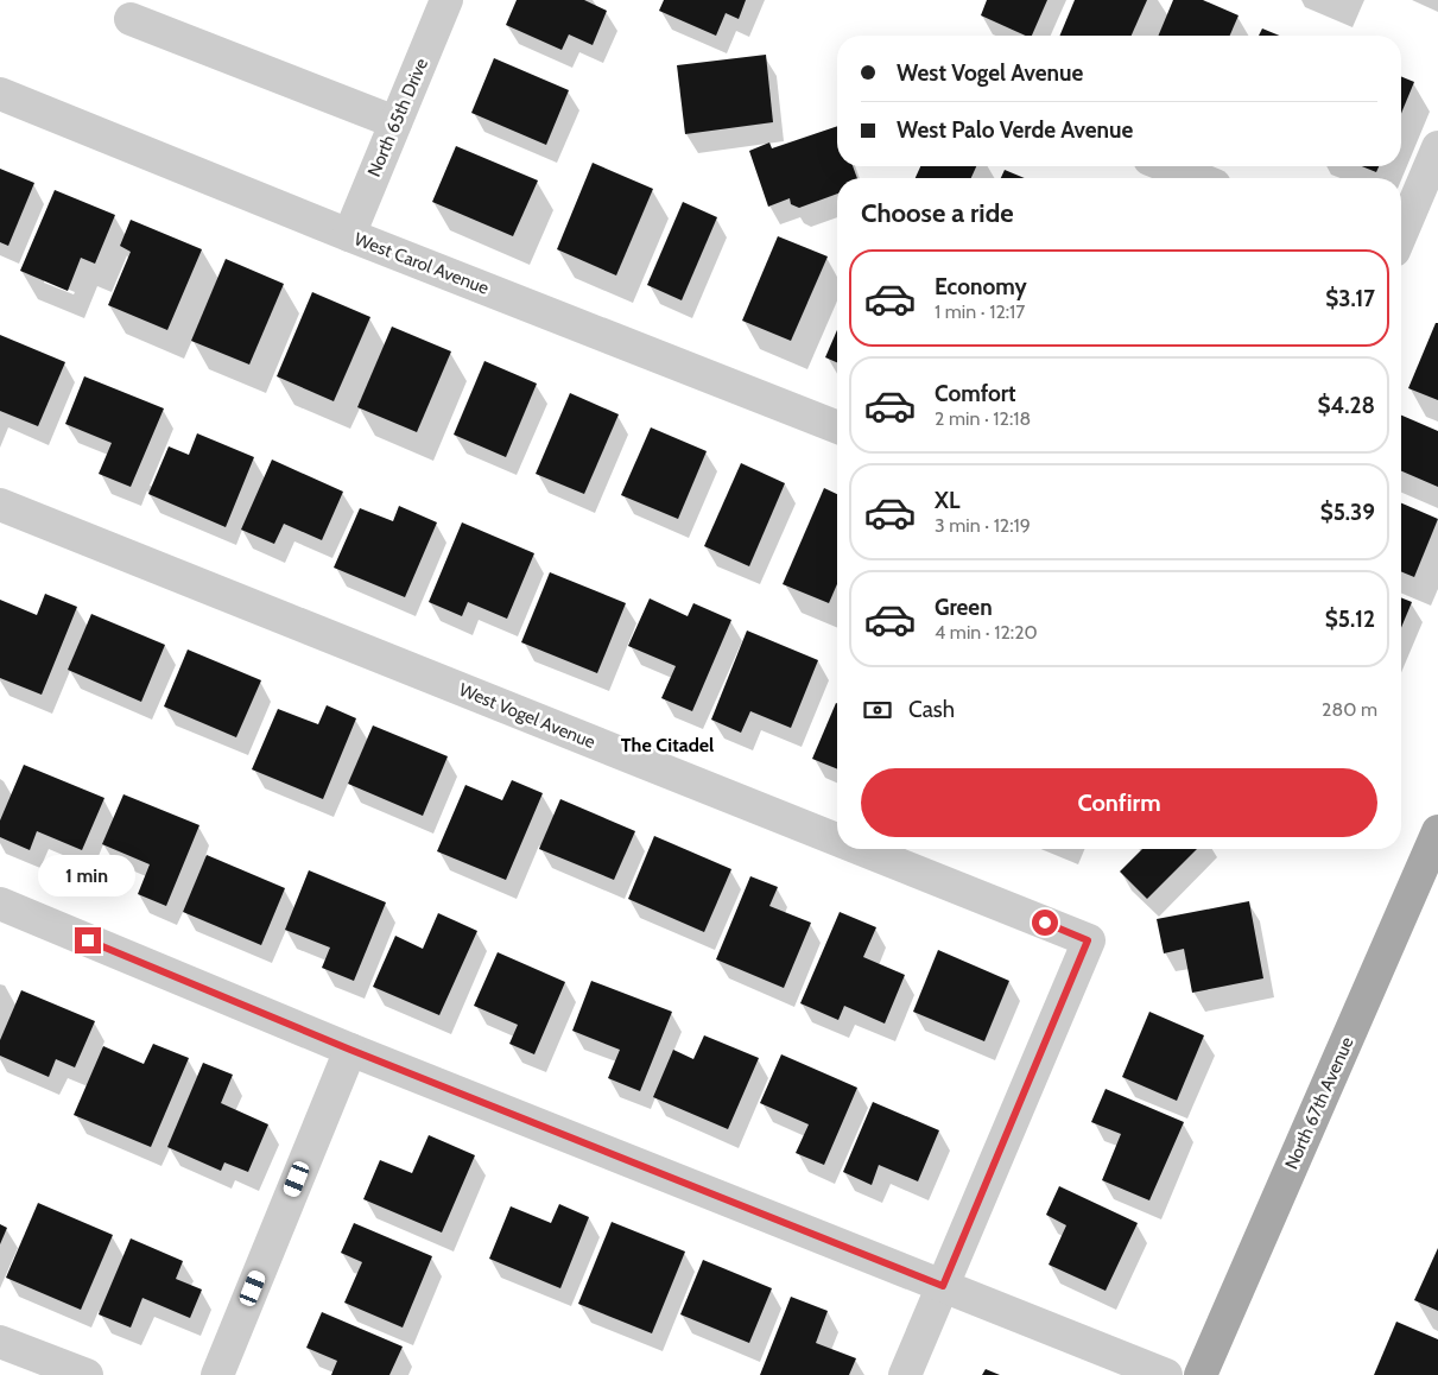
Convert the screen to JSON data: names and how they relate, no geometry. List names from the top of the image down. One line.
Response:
{"streets":{"main road":["North 67th Avenue"],"street":["North 65th Drive","West Carol Avenue","West Vogel Avenue"]},"crossings":[["North 65th Drive","West Carol Avenue"]],"districts":["The Citadel"],"page":{"banner":["West Vogel Avenue","West Palo Verde Avenue"],"heading":"Choose a ride","list":[{"name":"Economy","note":"1 min · 12:17","value":"$3.17"},{"name":"Comfort","note":"2 min · 12:18","value":"$4.28"},{"name":"XL","note":"3 min · 12:19","value":"$5.39"},{"name":"Green","note":"4 min · 12:20","value":"$5.12"}],"pay":["Cash","280 m"],"buttons":"Confirm","bubble":"1 min"}}
